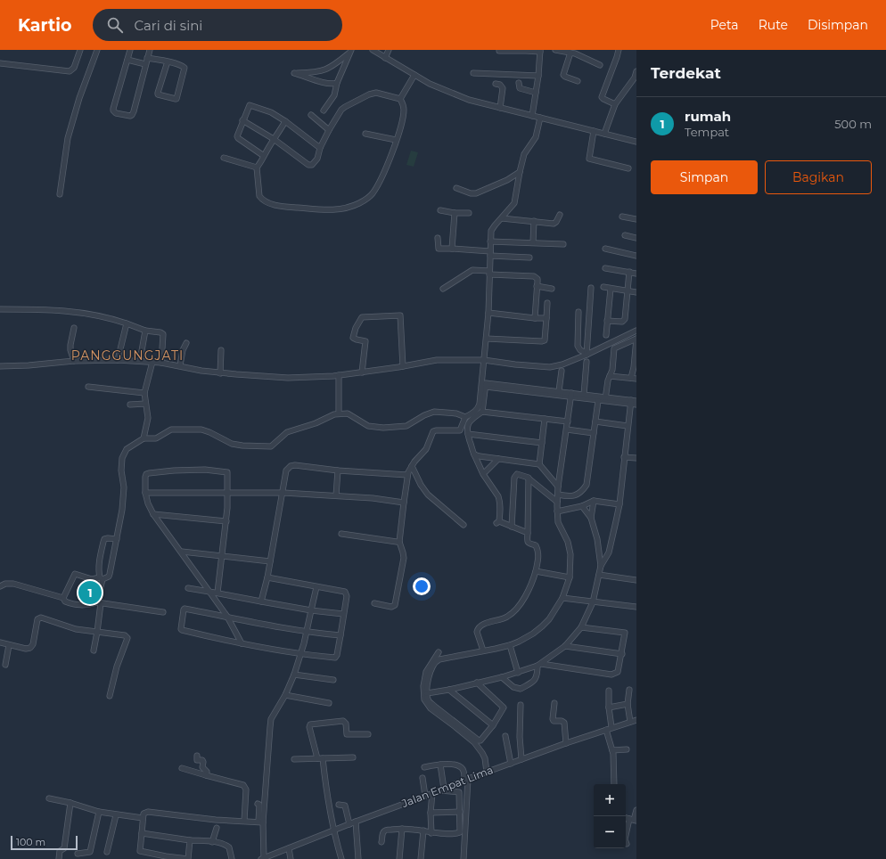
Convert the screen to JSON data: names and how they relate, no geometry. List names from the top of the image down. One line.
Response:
{"streets":{"street":["Jalan Empat Lima"]},"districts":["PANGGUNGJATI"],"scale_bar":"100 m","page":{"header":"Kartio","search":"Cari di sini","nav":["Peta","Rute","Disimpan"],"heading":"Terdekat","list":[{"mark":"1","name":"rumah","note":"Tempat","value":"500 m"}],"buttons":["Simpan","Bagikan"],"pins":"1","map_buttons":["+","−"],"scale":"100 m"}}
